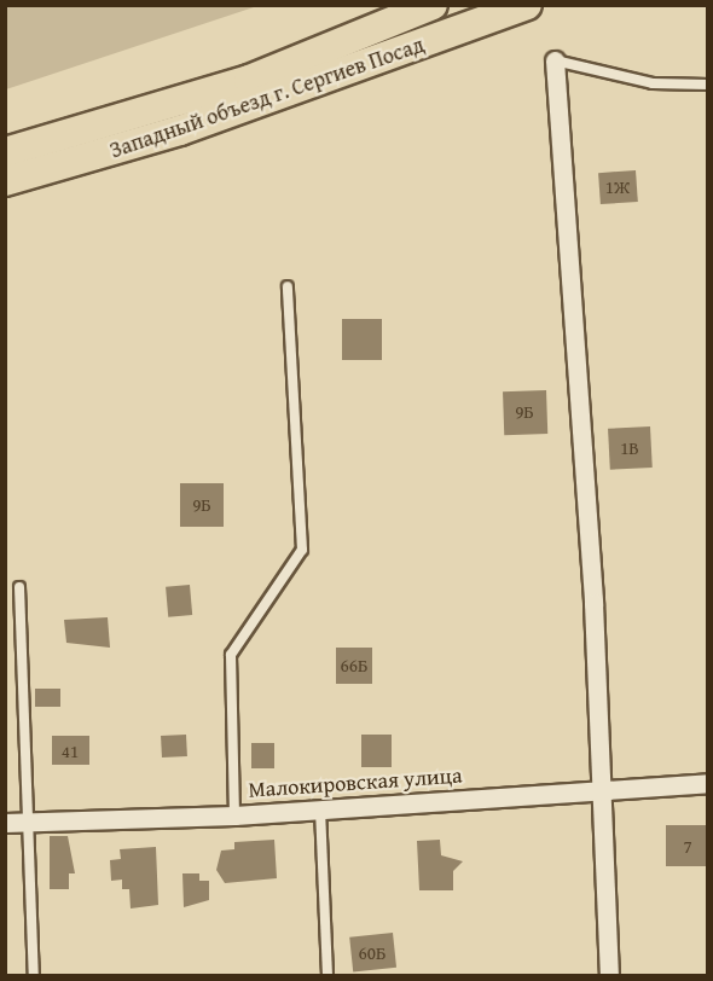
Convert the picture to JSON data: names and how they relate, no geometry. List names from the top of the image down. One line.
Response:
{"streets":{"main road":["Западный объезд г. Сергиев Посад"],"street":["Малокировская улица"]},"house_numbers":["1Ж","9Б","1В","9Б","66Б","41","7","60Б"]}
